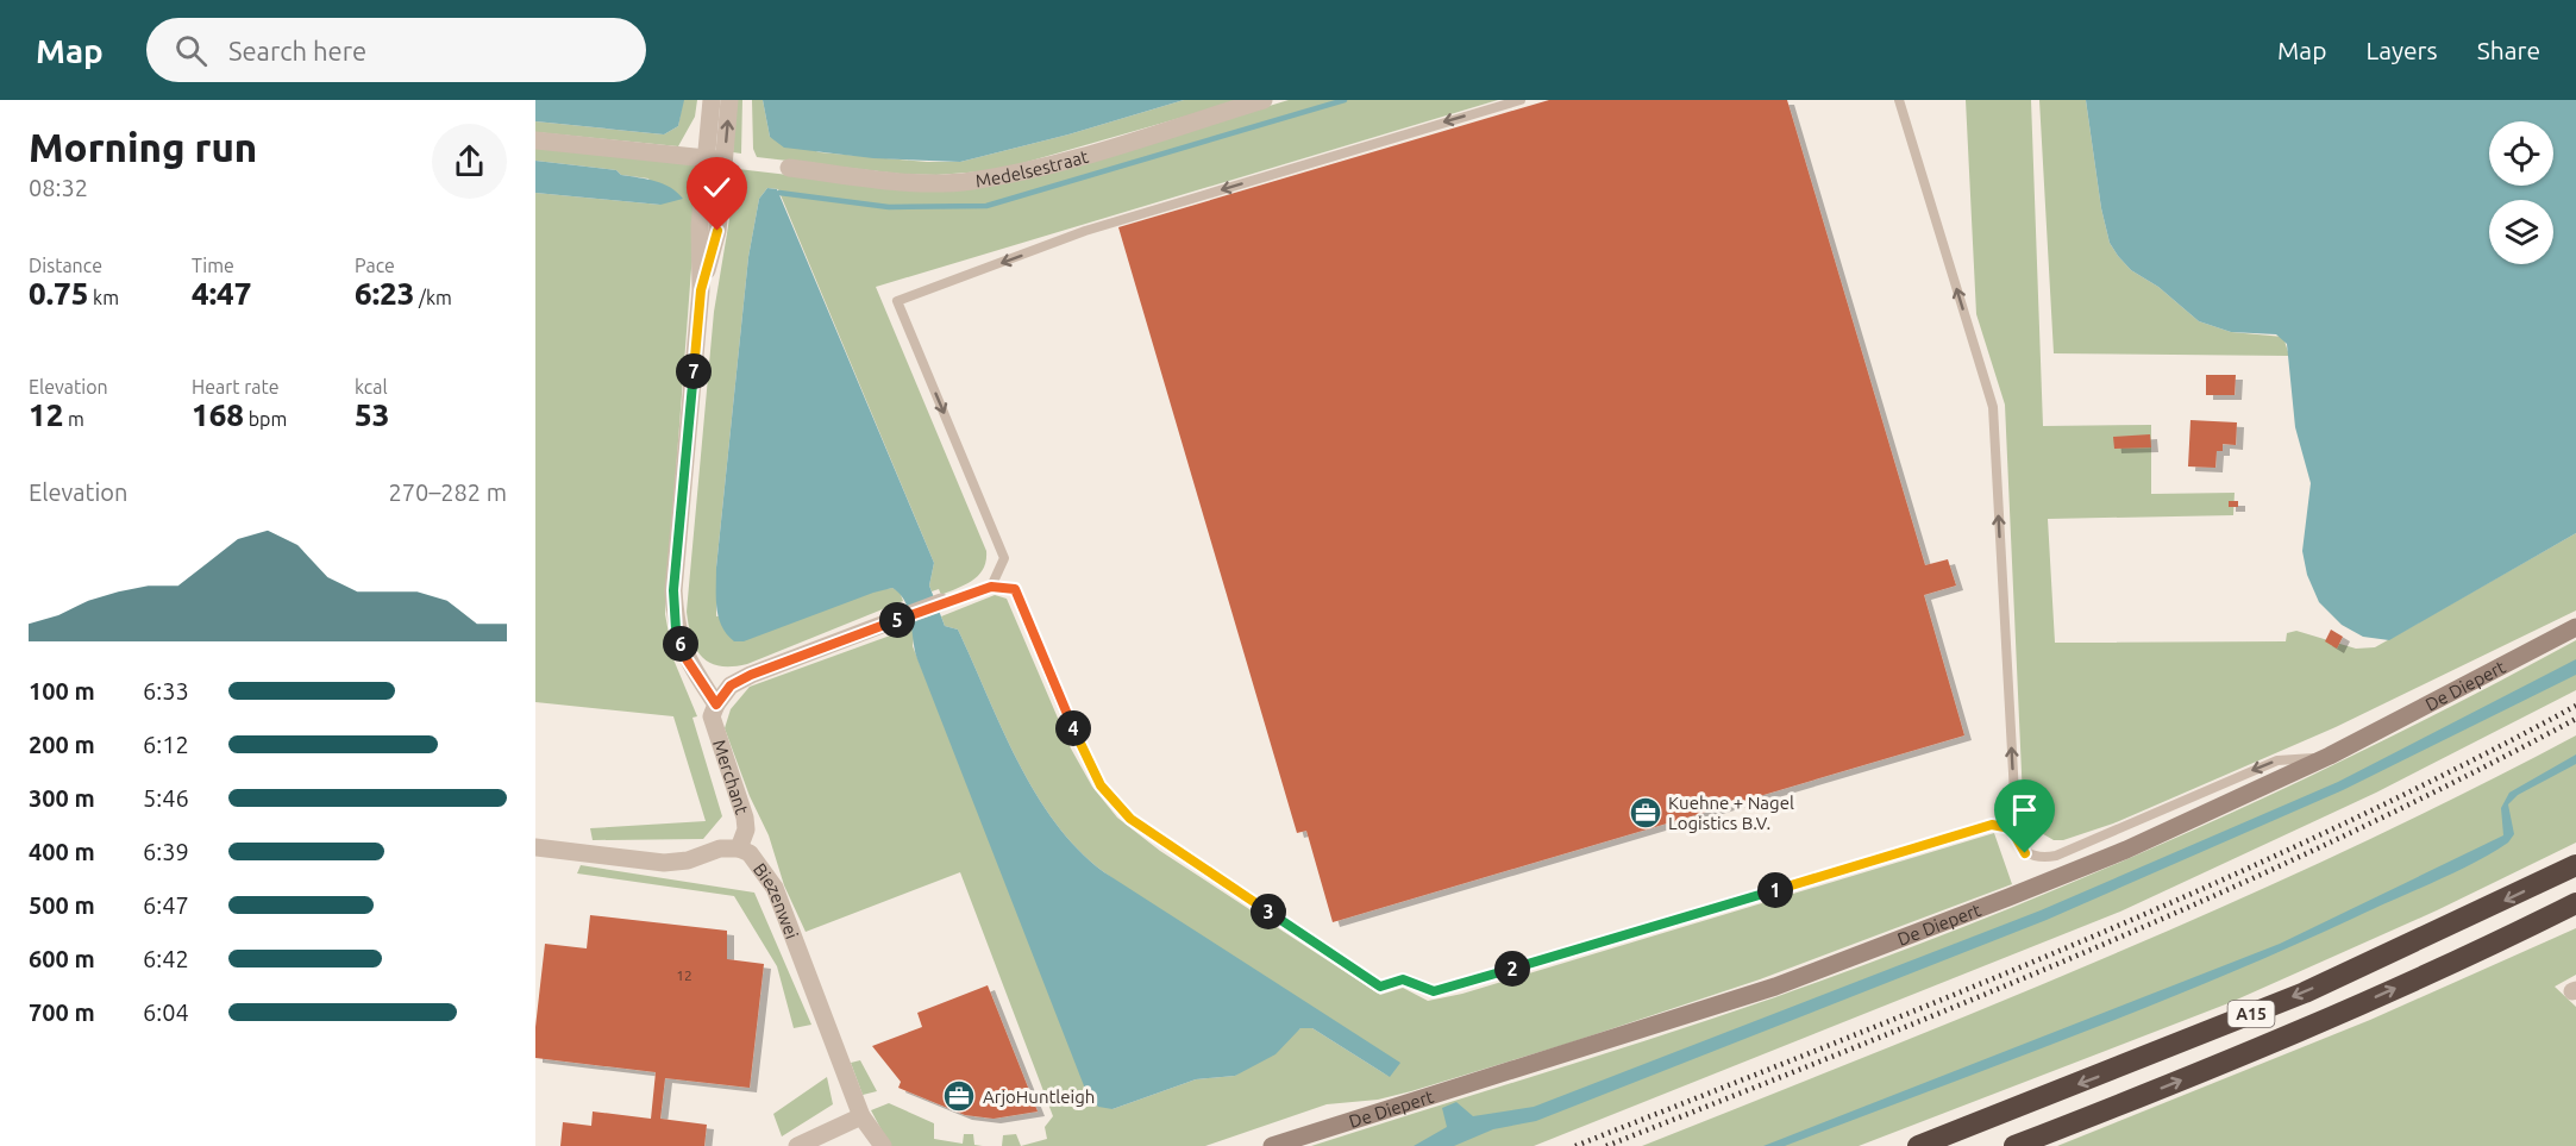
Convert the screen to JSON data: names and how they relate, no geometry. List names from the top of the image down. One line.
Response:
{"streets":{"highway":["A15"],"main road":["De Diepert"],"street":["Medelsestraat","Merchant","Biezenwei"]},"crossings":[["Merchant","Biezenwei"]],"places":{"office":["Kuehne + Nagel Logistics B.V.","ArjoHuntleigh"]},"house_numbers":["12"],"page":{"header":"Map","search":"Search here","nav":["Map","Layers","Share"],"heading":["Morning run","08:32"],"stats":[["Distance","0.75 km"],["Time","4:47"],["Pace","6:23 /km"],["Elevation","12 m"],["Heart rate","168 bpm"],["kcal","53"]],"pins":["7","5","6","4","1","3","2"],"chart":["Elevation","270–282 m"],"list":[{"name":"100 m","note":"6:33"},{"name":"200 m","note":"6:12"},{"name":"300 m","note":"5:46"},{"name":"400 m","note":"6:39"},{"name":"500 m","note":"6:47"},{"name":"600 m","note":"6:42"},{"name":"700 m","note":"6:04"}]}}
